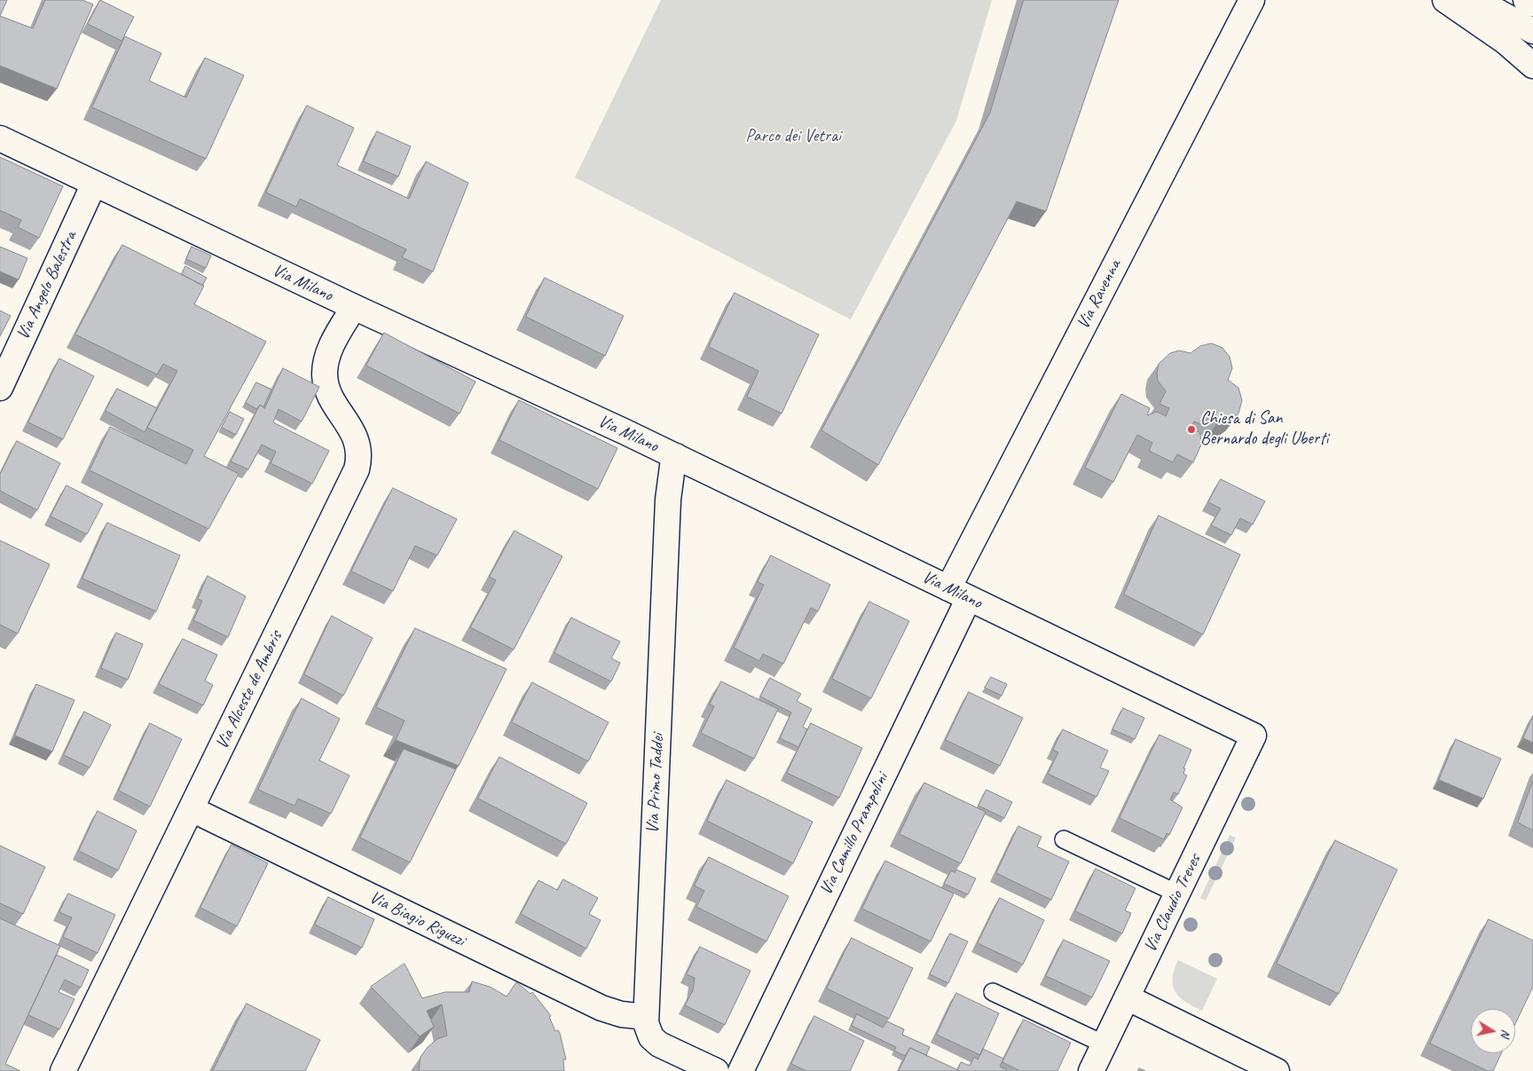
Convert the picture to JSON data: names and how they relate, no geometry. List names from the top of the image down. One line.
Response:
{"streets":{"main road":["Via Milano","Via Angelo Balestra","Via Ravenna","Via Alceste de Ambris","Via Primo Taddei","Via Camillo Prampolini","Via Claudio Treves","Via Biagio Riguzzi"]},"crossings":[["Via Milano","Via Angelo Balestra"],["Via Milano","Via Ravenna"],["Via Milano","Via Alceste de Ambris"],["Via Milano","Via Primo Taddei"],["Via Milano","Via Camillo Prampolini"],["Via Milano","Via Claudio Treves"],["Via Ravenna","Via Camillo Prampolini"],["Via Alceste de Ambris","Via Biagio Riguzzi"],["Via Primo Taddei","Via Biagio Riguzzi"]],"parks":["Parco dei Vetrai"],"places":["Chiesa di San Bernardo degli Uberti"],"north":"right"}
